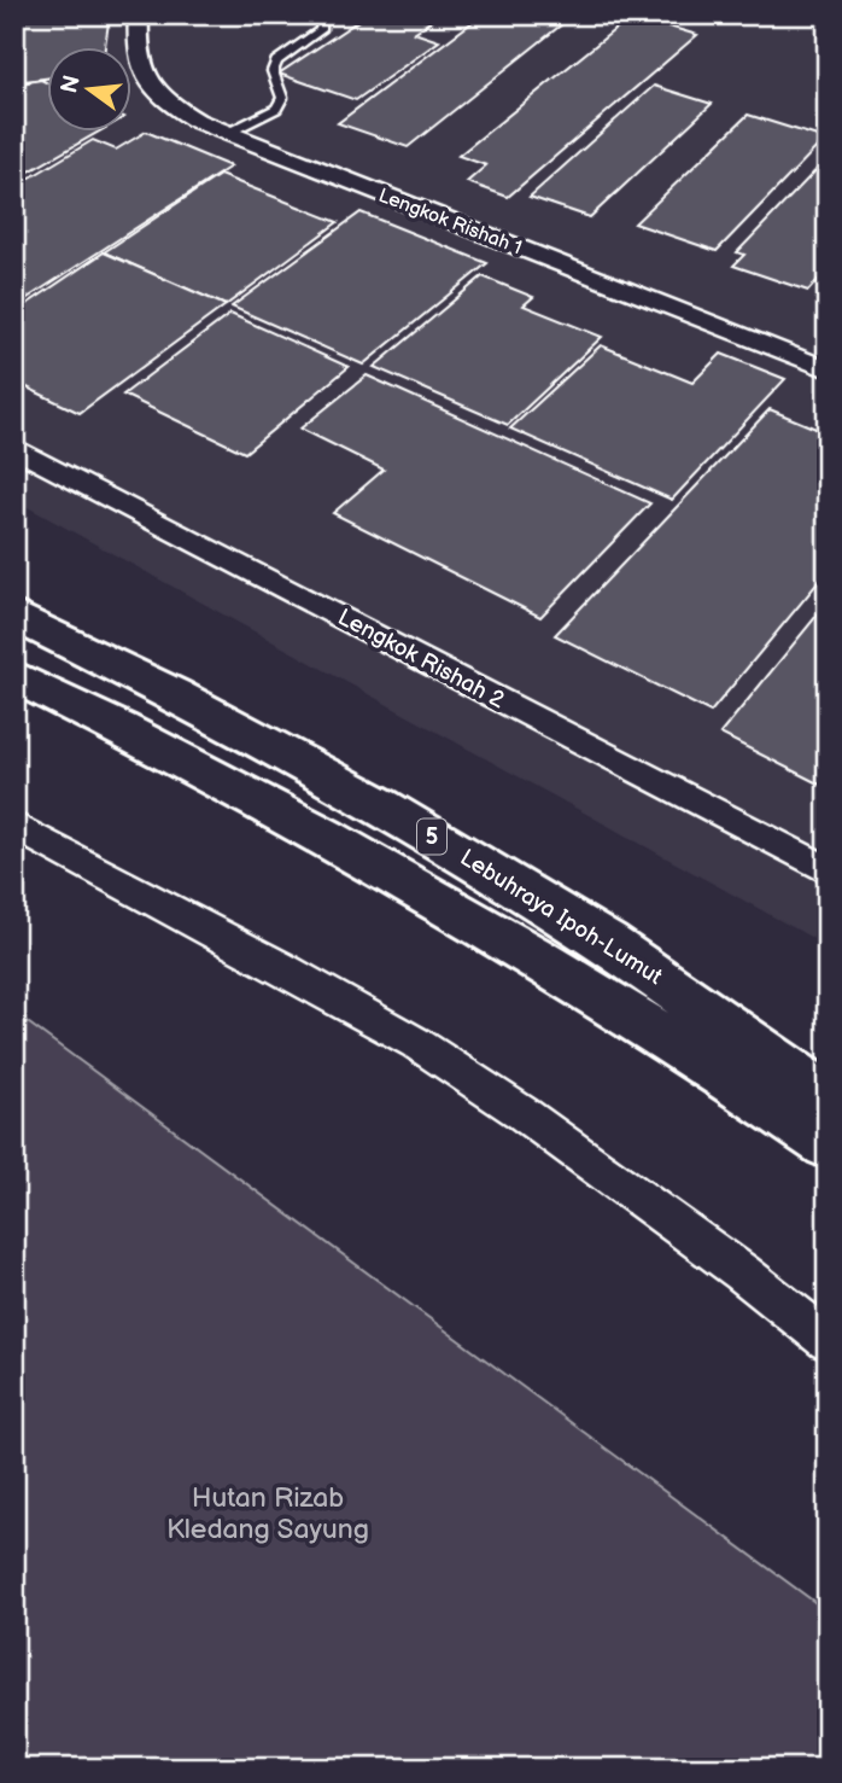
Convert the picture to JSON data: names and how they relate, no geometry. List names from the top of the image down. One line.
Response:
{"streets":{"highway":["5","Lebuhraya Ipoh-Lumut"],"street":["Lengkok Rishah 1","Lengkok Rishah 2"]},"parks":["Hutan Rizab Kledang Sayung"],"north":"left"}
